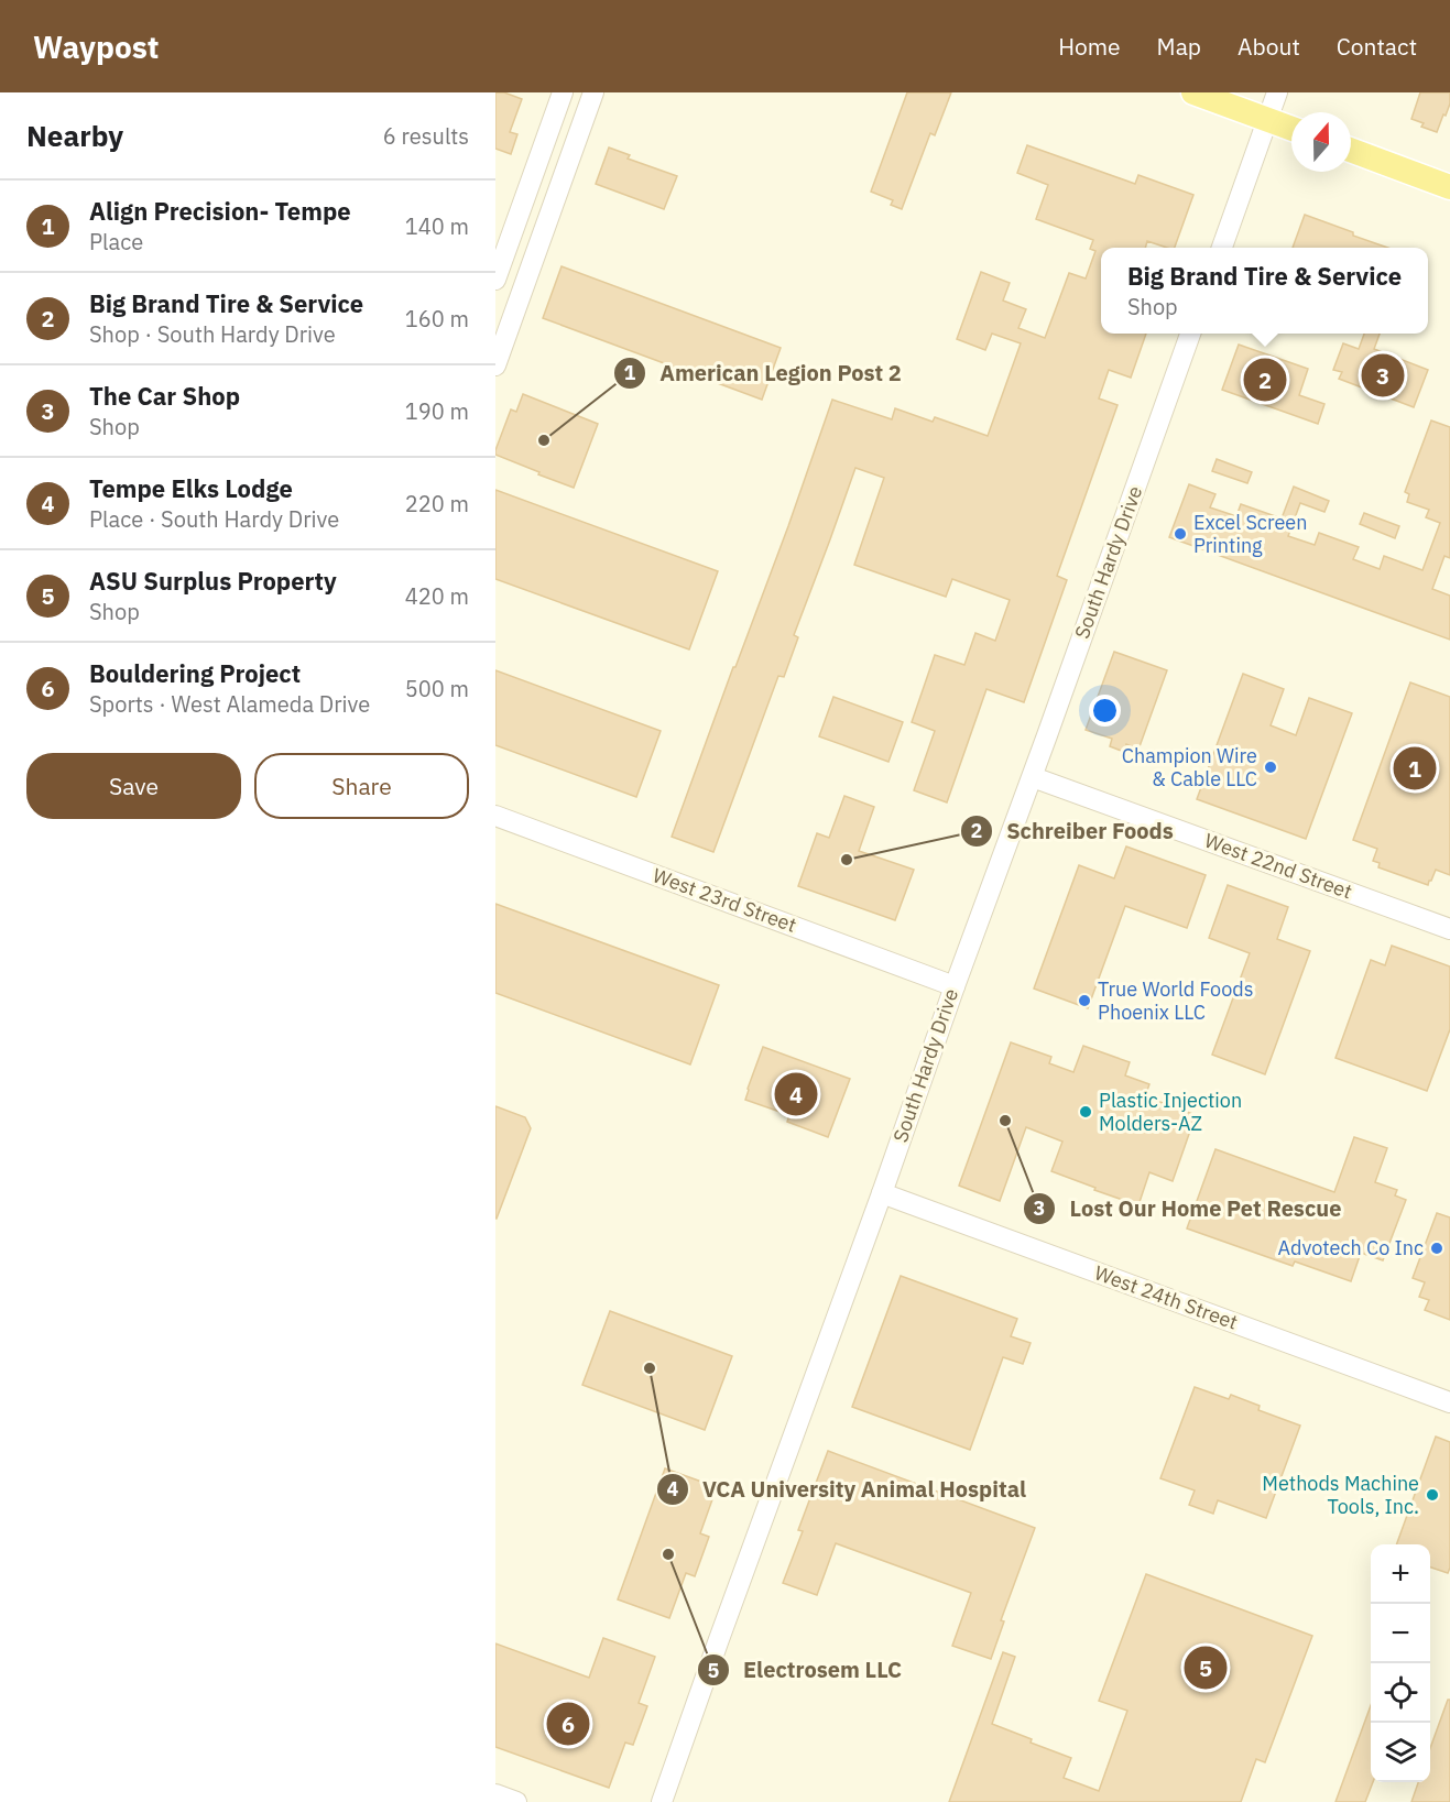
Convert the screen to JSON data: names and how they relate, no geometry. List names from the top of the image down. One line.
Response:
{"streets":{"street":["South Hardy Drive","West 22nd Street","West 23rd Street","West 24th Street"]},"crossings":[["South Hardy Drive","West 22nd Street"],["South Hardy Drive","West 23rd Street"],["South Hardy Drive","West 24th Street"]],"places":["American Legion Post 2","Excel Screen Printing","Champion Wire & Cable LLC","Schreiber Foods","True World Foods Phoenix LLC","Plastic Injection Molders-AZ","Lost Our Home Pet Rescue","Advotech Co Inc","VCA University Animal Hospital","Methods Machine Tools, Inc.","Electrosem LLC"],"north":"top","page":{"header":"Waypost","nav":["Home","Map","About","Contact"],"heading":["Nearby","6 results"],"list":[{"mark":"1","name":"Align Precision- Tempe","note":"Place","value":"140 m"},{"mark":"2","name":"Big Brand Tire & Service","note":"Shop · South Hardy Drive","value":"160 m"},{"mark":"3","name":"The Car Shop","note":"Shop","value":"190 m"},{"mark":"4","name":"Tempe Elks Lodge","note":"Place · South Hardy Drive","value":"220 m"},{"mark":"5","name":"ASU Surplus Property","note":"Shop","value":"420 m"},{"mark":"6","name":"Bouldering Project","note":"Sports · West Alameda Drive","value":"500 m"}],"popup":["Big Brand Tire & Service","Shop"],"pins":["3","2","1","4","5","6"],"buttons":["Save","Share"],"map_buttons":["+","−"]}}
